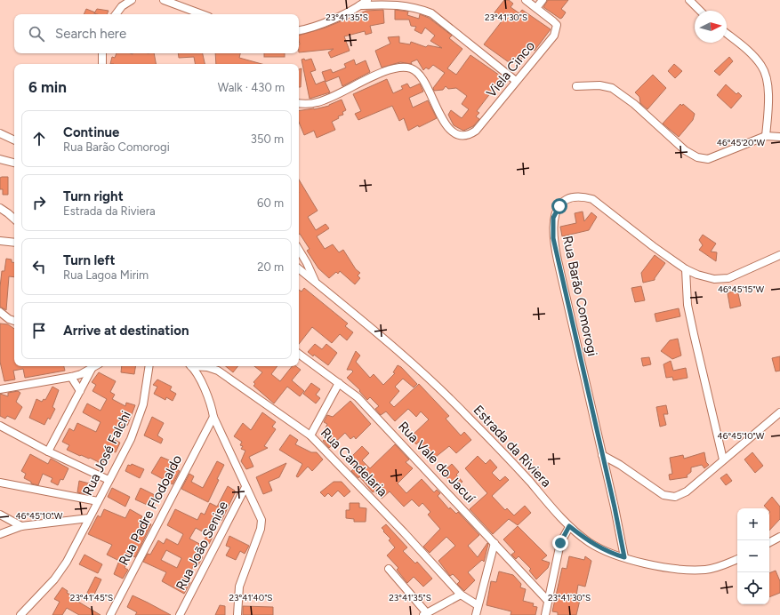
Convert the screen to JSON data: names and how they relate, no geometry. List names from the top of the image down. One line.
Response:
{"streets":{"street":["Viela Cinco","Rua Barão Comorogi","Estrada da Riviera","Rua José Falchi","Rua Candelaria","Rua Vale do Jacuí","Rua Padre Flodoaldo","Rua João Senise"]},"crossings":[["Rua Barão Comorogi","Estrada da Riviera"]],"north":"right","page":{"search":"Search here","heading":["6 min","Walk · 430 m"],"list":[["Continue","Rua Barão Comorogi","350 m"],["Turn right","Estrada da Riviera","60 m"],["Turn left","Rua Lagoa Mirim","20 m"],"Arrive at destination"],"map_buttons":["+","−"]},"coordinates":["23°41'35\"S","23°41'30\"S","46°45'20\"W","46°45'15\"W","46°45'10\"W","23°41'45\"S","23°41'40\"S"]}
